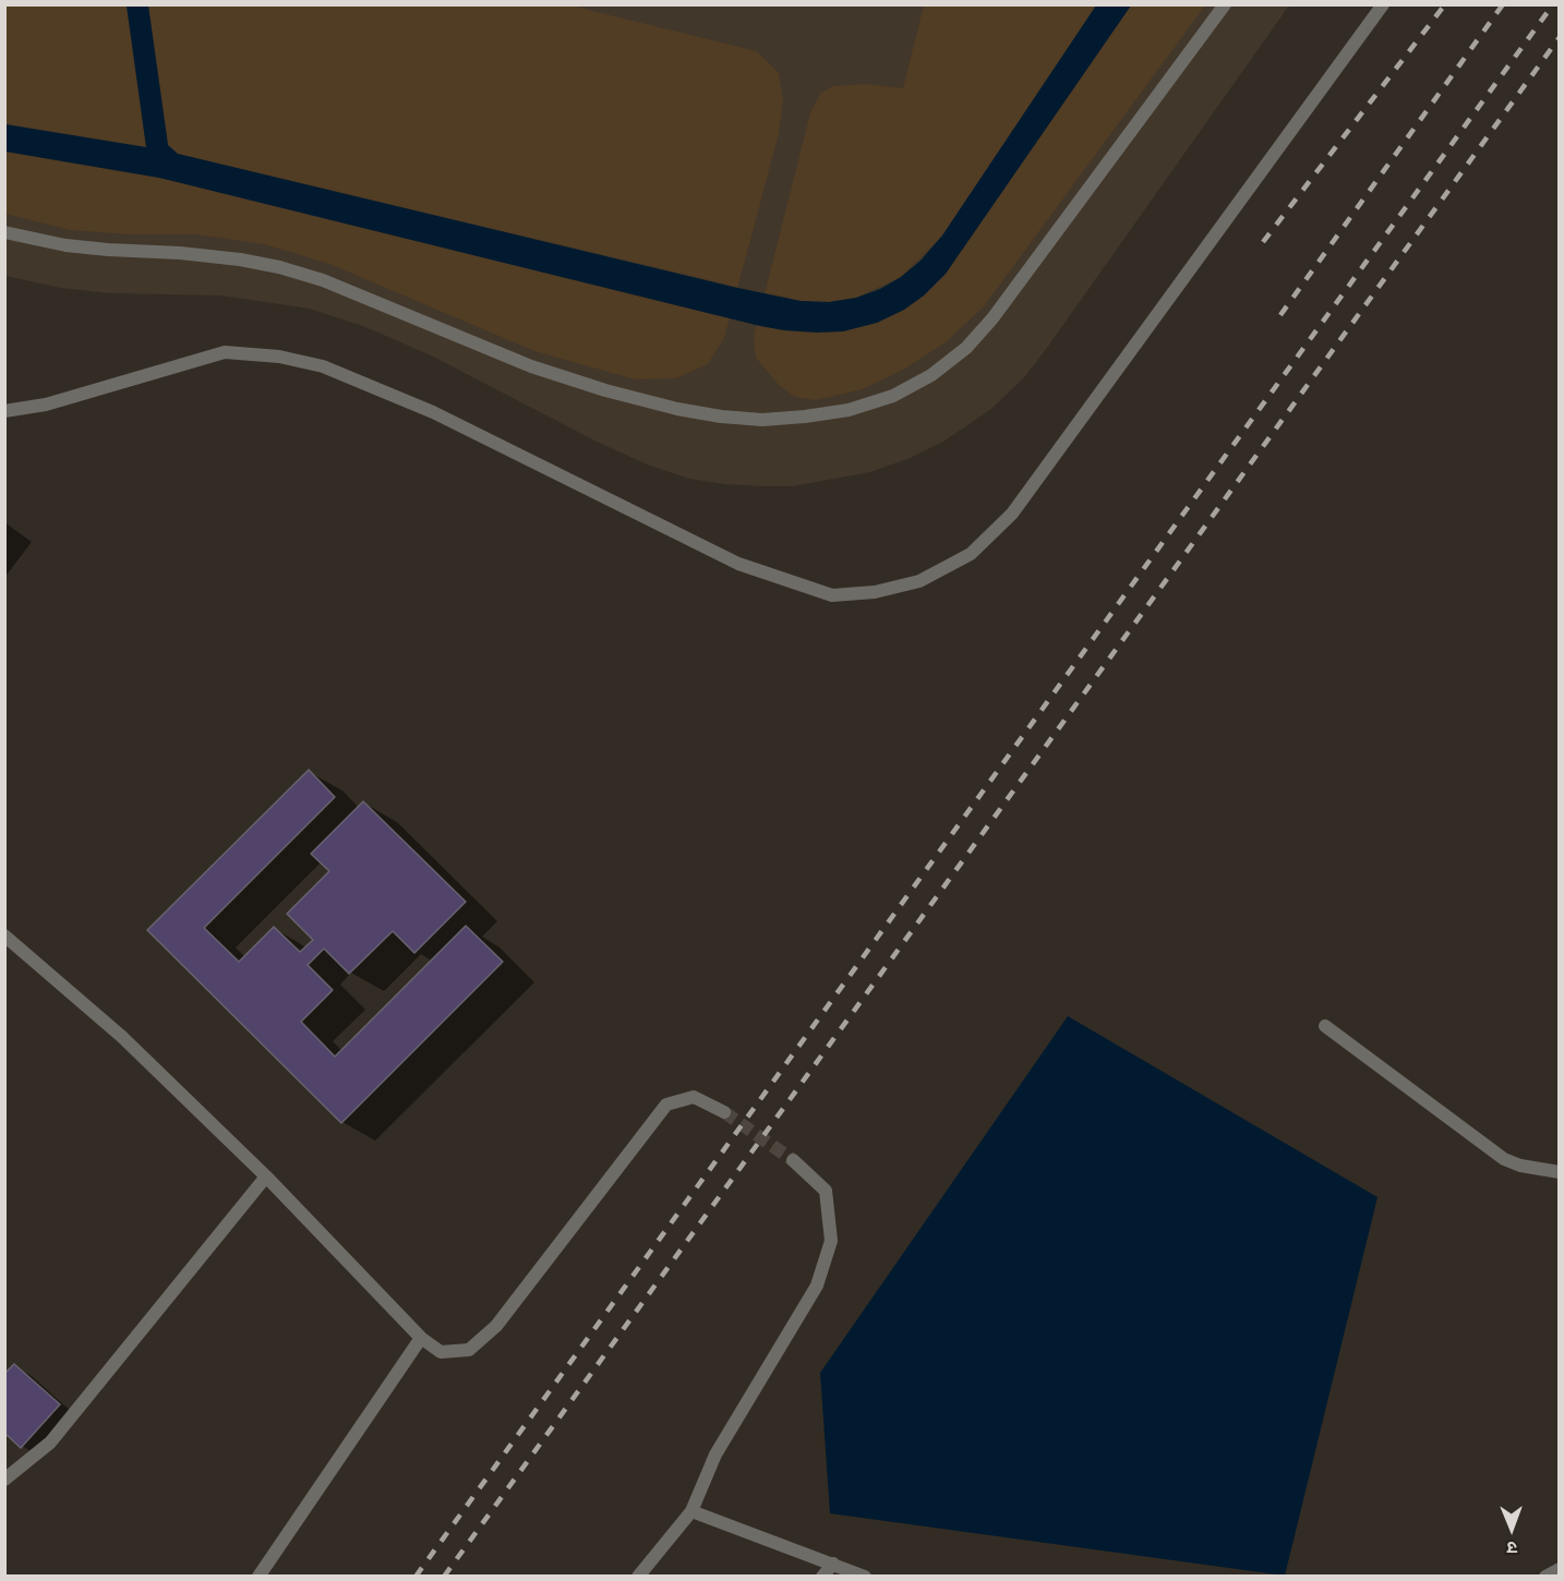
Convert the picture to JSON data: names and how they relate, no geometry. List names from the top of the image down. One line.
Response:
{"north":"bottom"}
